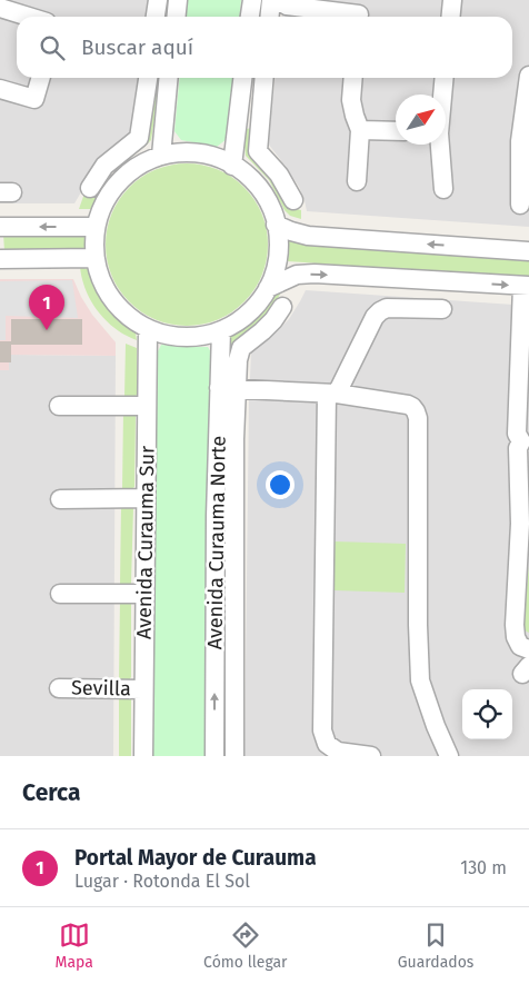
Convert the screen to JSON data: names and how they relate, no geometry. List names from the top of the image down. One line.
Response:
{"streets":{"street":["Avenida Curauma Sur","Avenida Curauma Norte","Sevilla"]},"crossings":[["Avenida Curauma Sur","Avenida Curauma Norte"],["Avenida Curauma Sur","Sevilla"]],"north":"top right","page":{"search":"Buscar aquí","pins":"1","heading":"Cerca","list":[{"mark":"1","name":"Portal Mayor de Curauma","note":"Lugar · Rotonda El Sol","value":"130 m"}],"nav":["Mapa","Cómo llegar","Guardados"]}}
